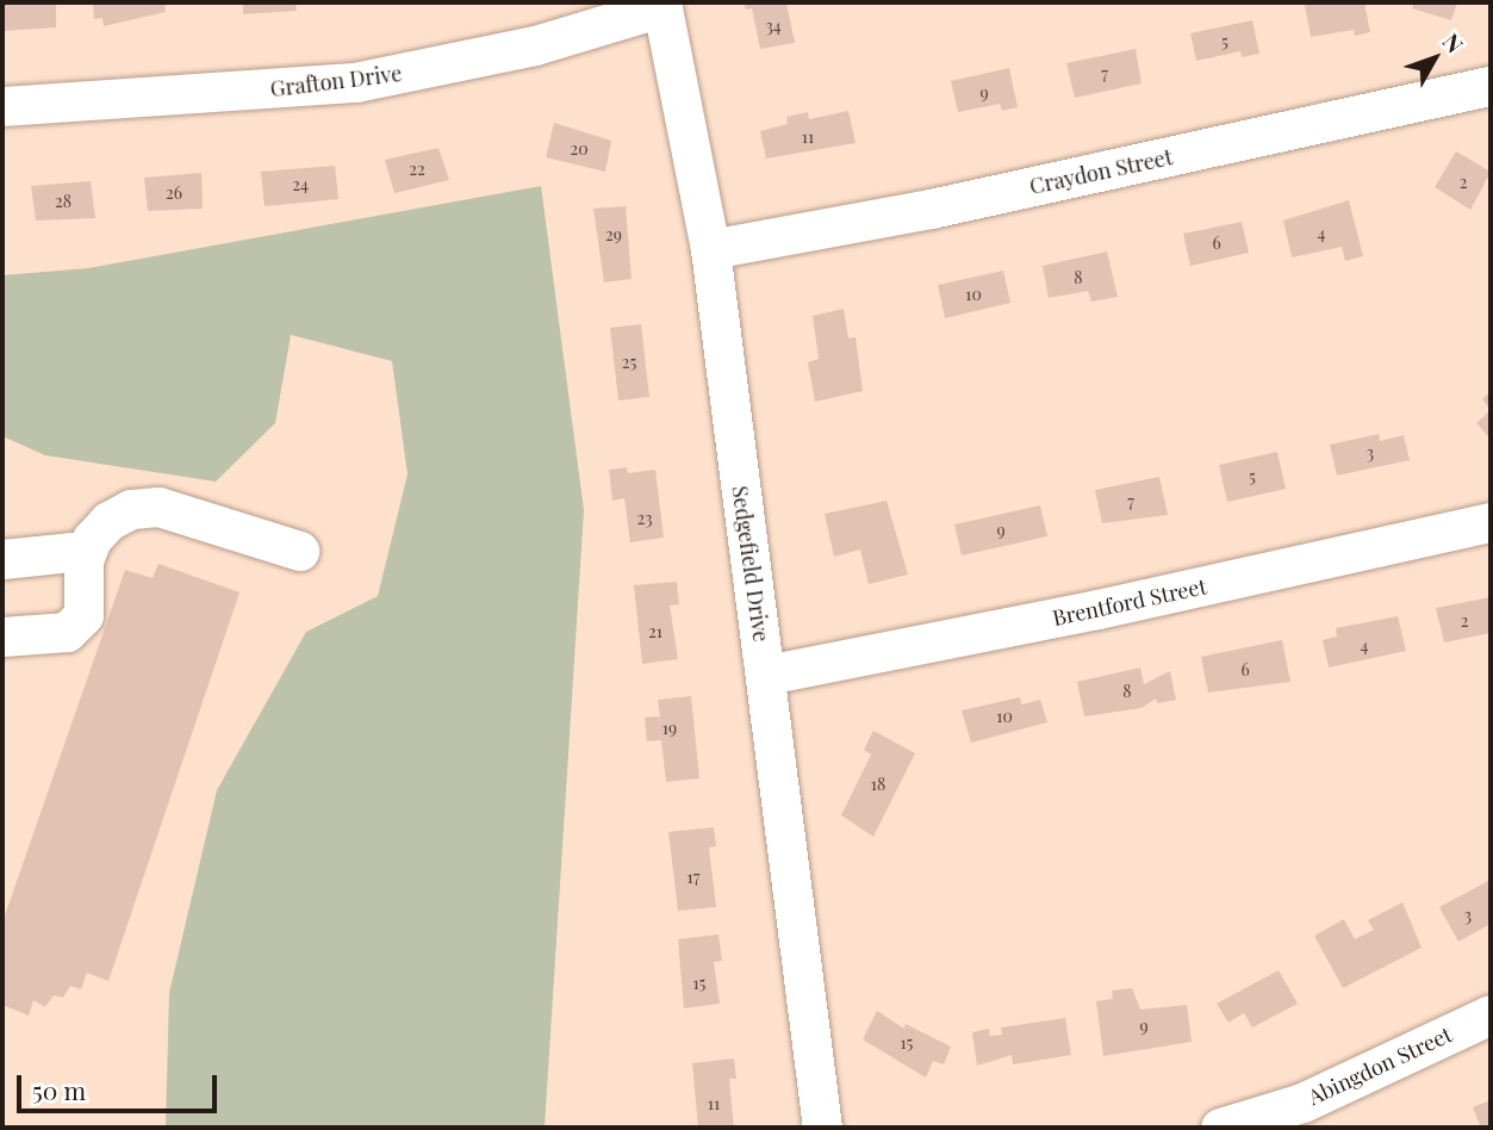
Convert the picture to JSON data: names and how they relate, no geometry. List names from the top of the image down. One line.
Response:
{"streets":{"street":["Grafton Drive","Craydon Street","Sedgefield Drive","Brentford Street","Abingdon Street"]},"crossings":[["Grafton Drive","Sedgefield Drive"],["Craydon Street","Sedgefield Drive"],["Sedgefield Drive","Brentford Street"]],"house_numbers":["34","5","7","9","11","20","22","2","24","26","28","4","29","6","8","10","25","3","5","7","23","9","2","21","4","6","8","10","19","18","17","3","15","9","15","11"],"scale_bar":"50 m","north":"top right"}
